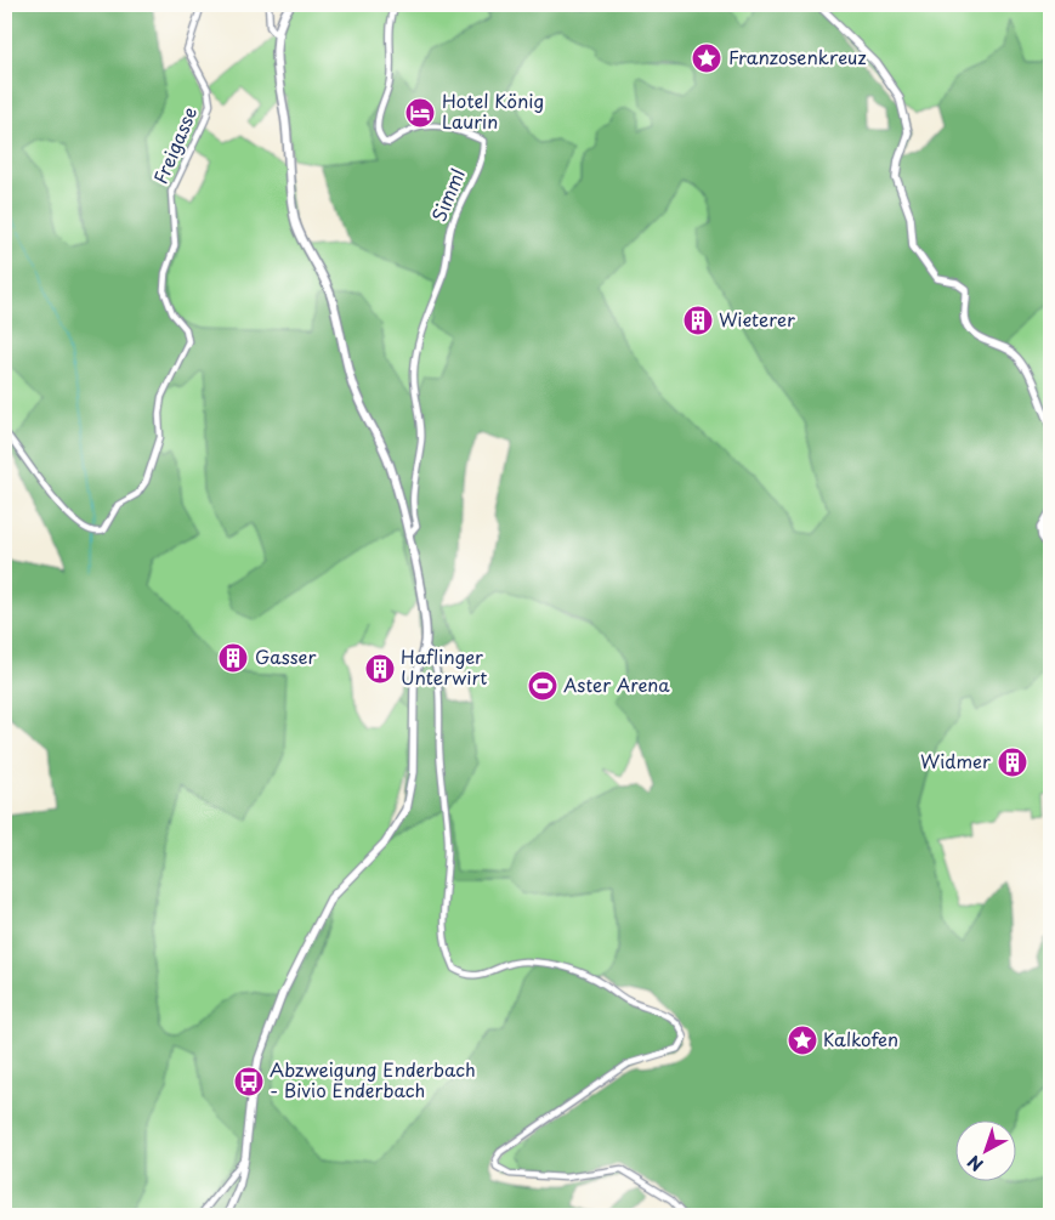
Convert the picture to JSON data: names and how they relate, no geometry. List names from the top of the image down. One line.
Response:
{"streets":{"street":["Freigasse","Simml"]},"places":{"place":["Franzosenkreuz","Kalkofen"],"hotel":["Hotel König Laurin"],"building":["Wieterer","Gasser","Haflinger Unterwirt","Widmer"],"sports":["Aster Arena"],"bus stop":["Abzweigung Enderbach - Bivio Enderbach"]},"north":"bottom left"}
